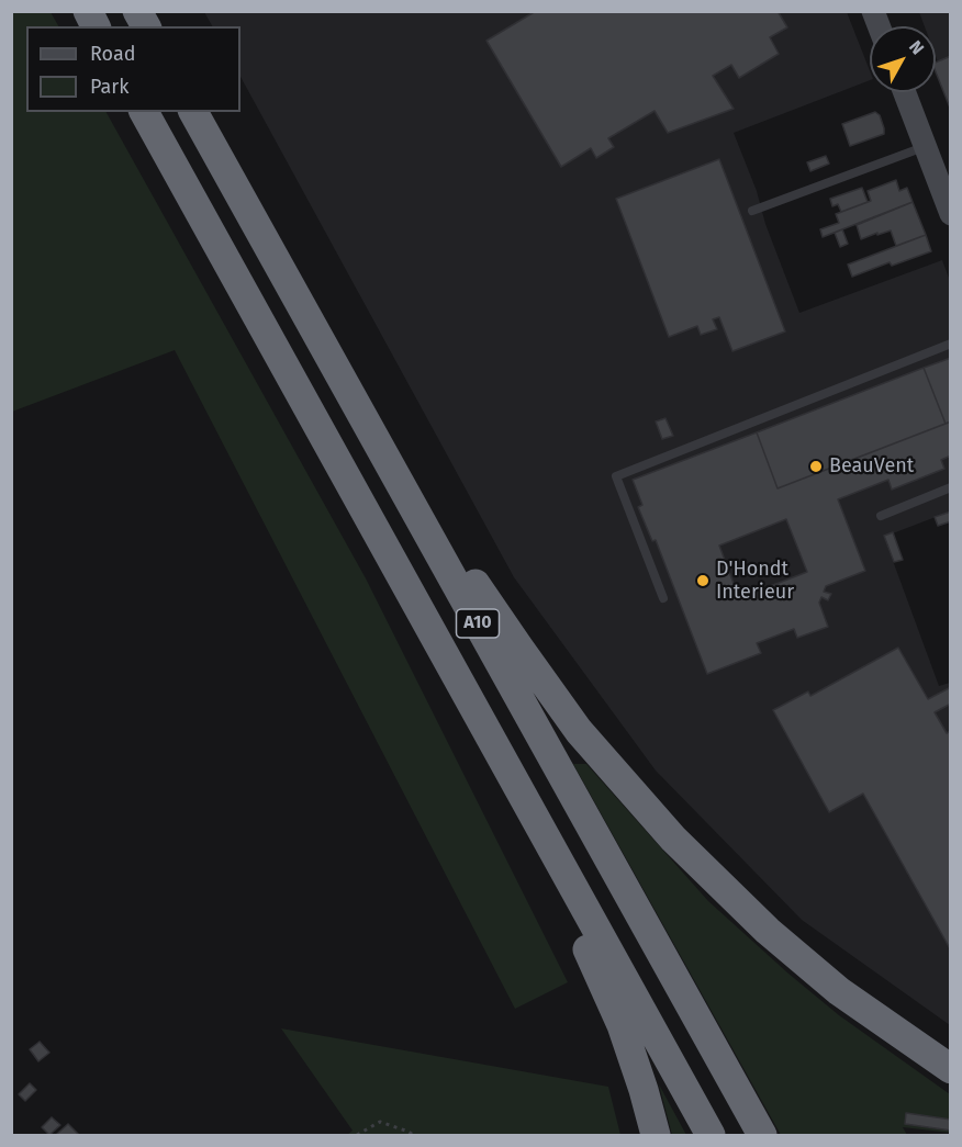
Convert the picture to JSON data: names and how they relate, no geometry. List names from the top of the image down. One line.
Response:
{"streets":{"highway":["A10"]},"places":["BeauVent","D'Hondt Interieur"],"legend":["Road","Park"],"north":"top right"}
